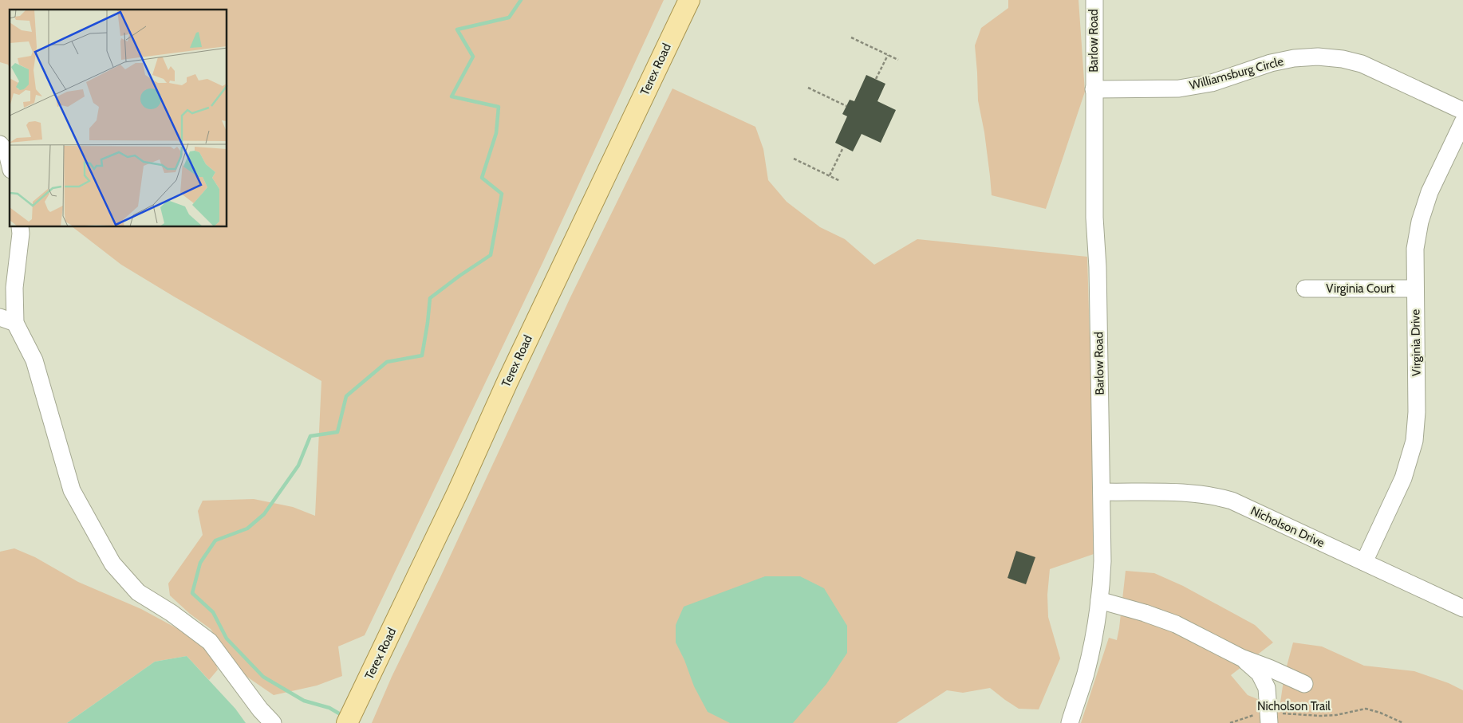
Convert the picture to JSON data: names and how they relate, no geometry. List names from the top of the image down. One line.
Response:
{"streets":{"main road":["Terex Road"],"street":["Barlow Road","Williamsburg Circle","Virginia Court","Virginia Drive","Nicholson Drive"],"path":["Nicholson Trail"]},"crossings":[["Barlow Road","Williamsburg Circle"],["Barlow Road","Nicholson Drive"],["Virginia Court","Virginia Drive"],["Virginia Drive","Nicholson Drive"]]}
